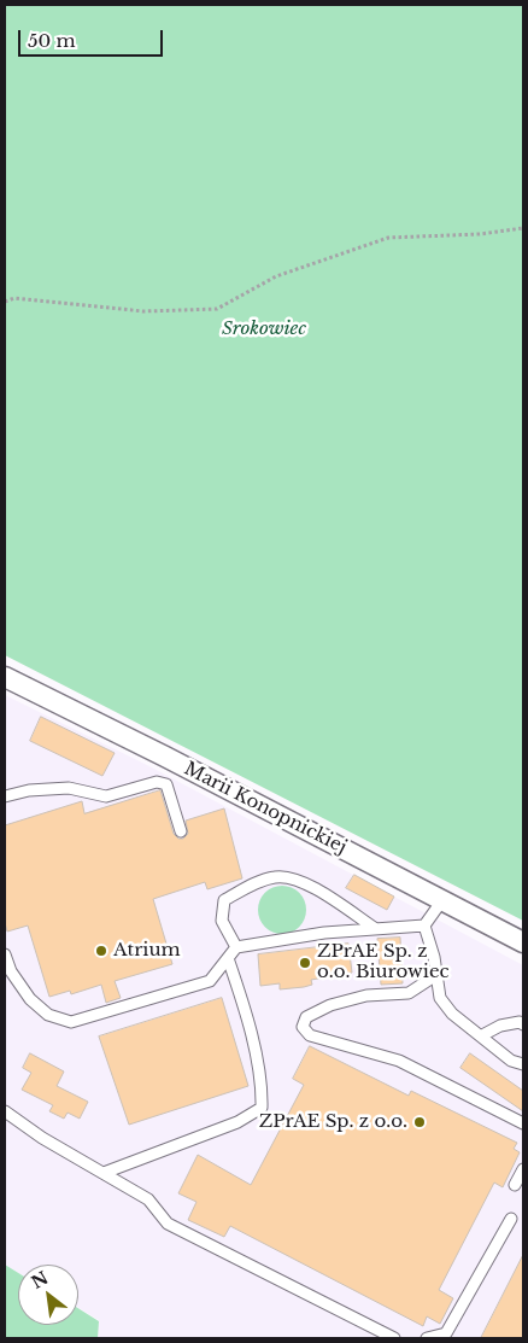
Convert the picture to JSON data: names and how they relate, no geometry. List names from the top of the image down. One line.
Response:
{"streets":{"street":["Marii Konopnickiej"]},"parks":["Srokowiec"],"places":["Atrium","ZPrAE Sp. z o.o. Biurowiec","ZPrAE Sp. z o.o."],"scale_bar":"50 m","north":"top left"}
